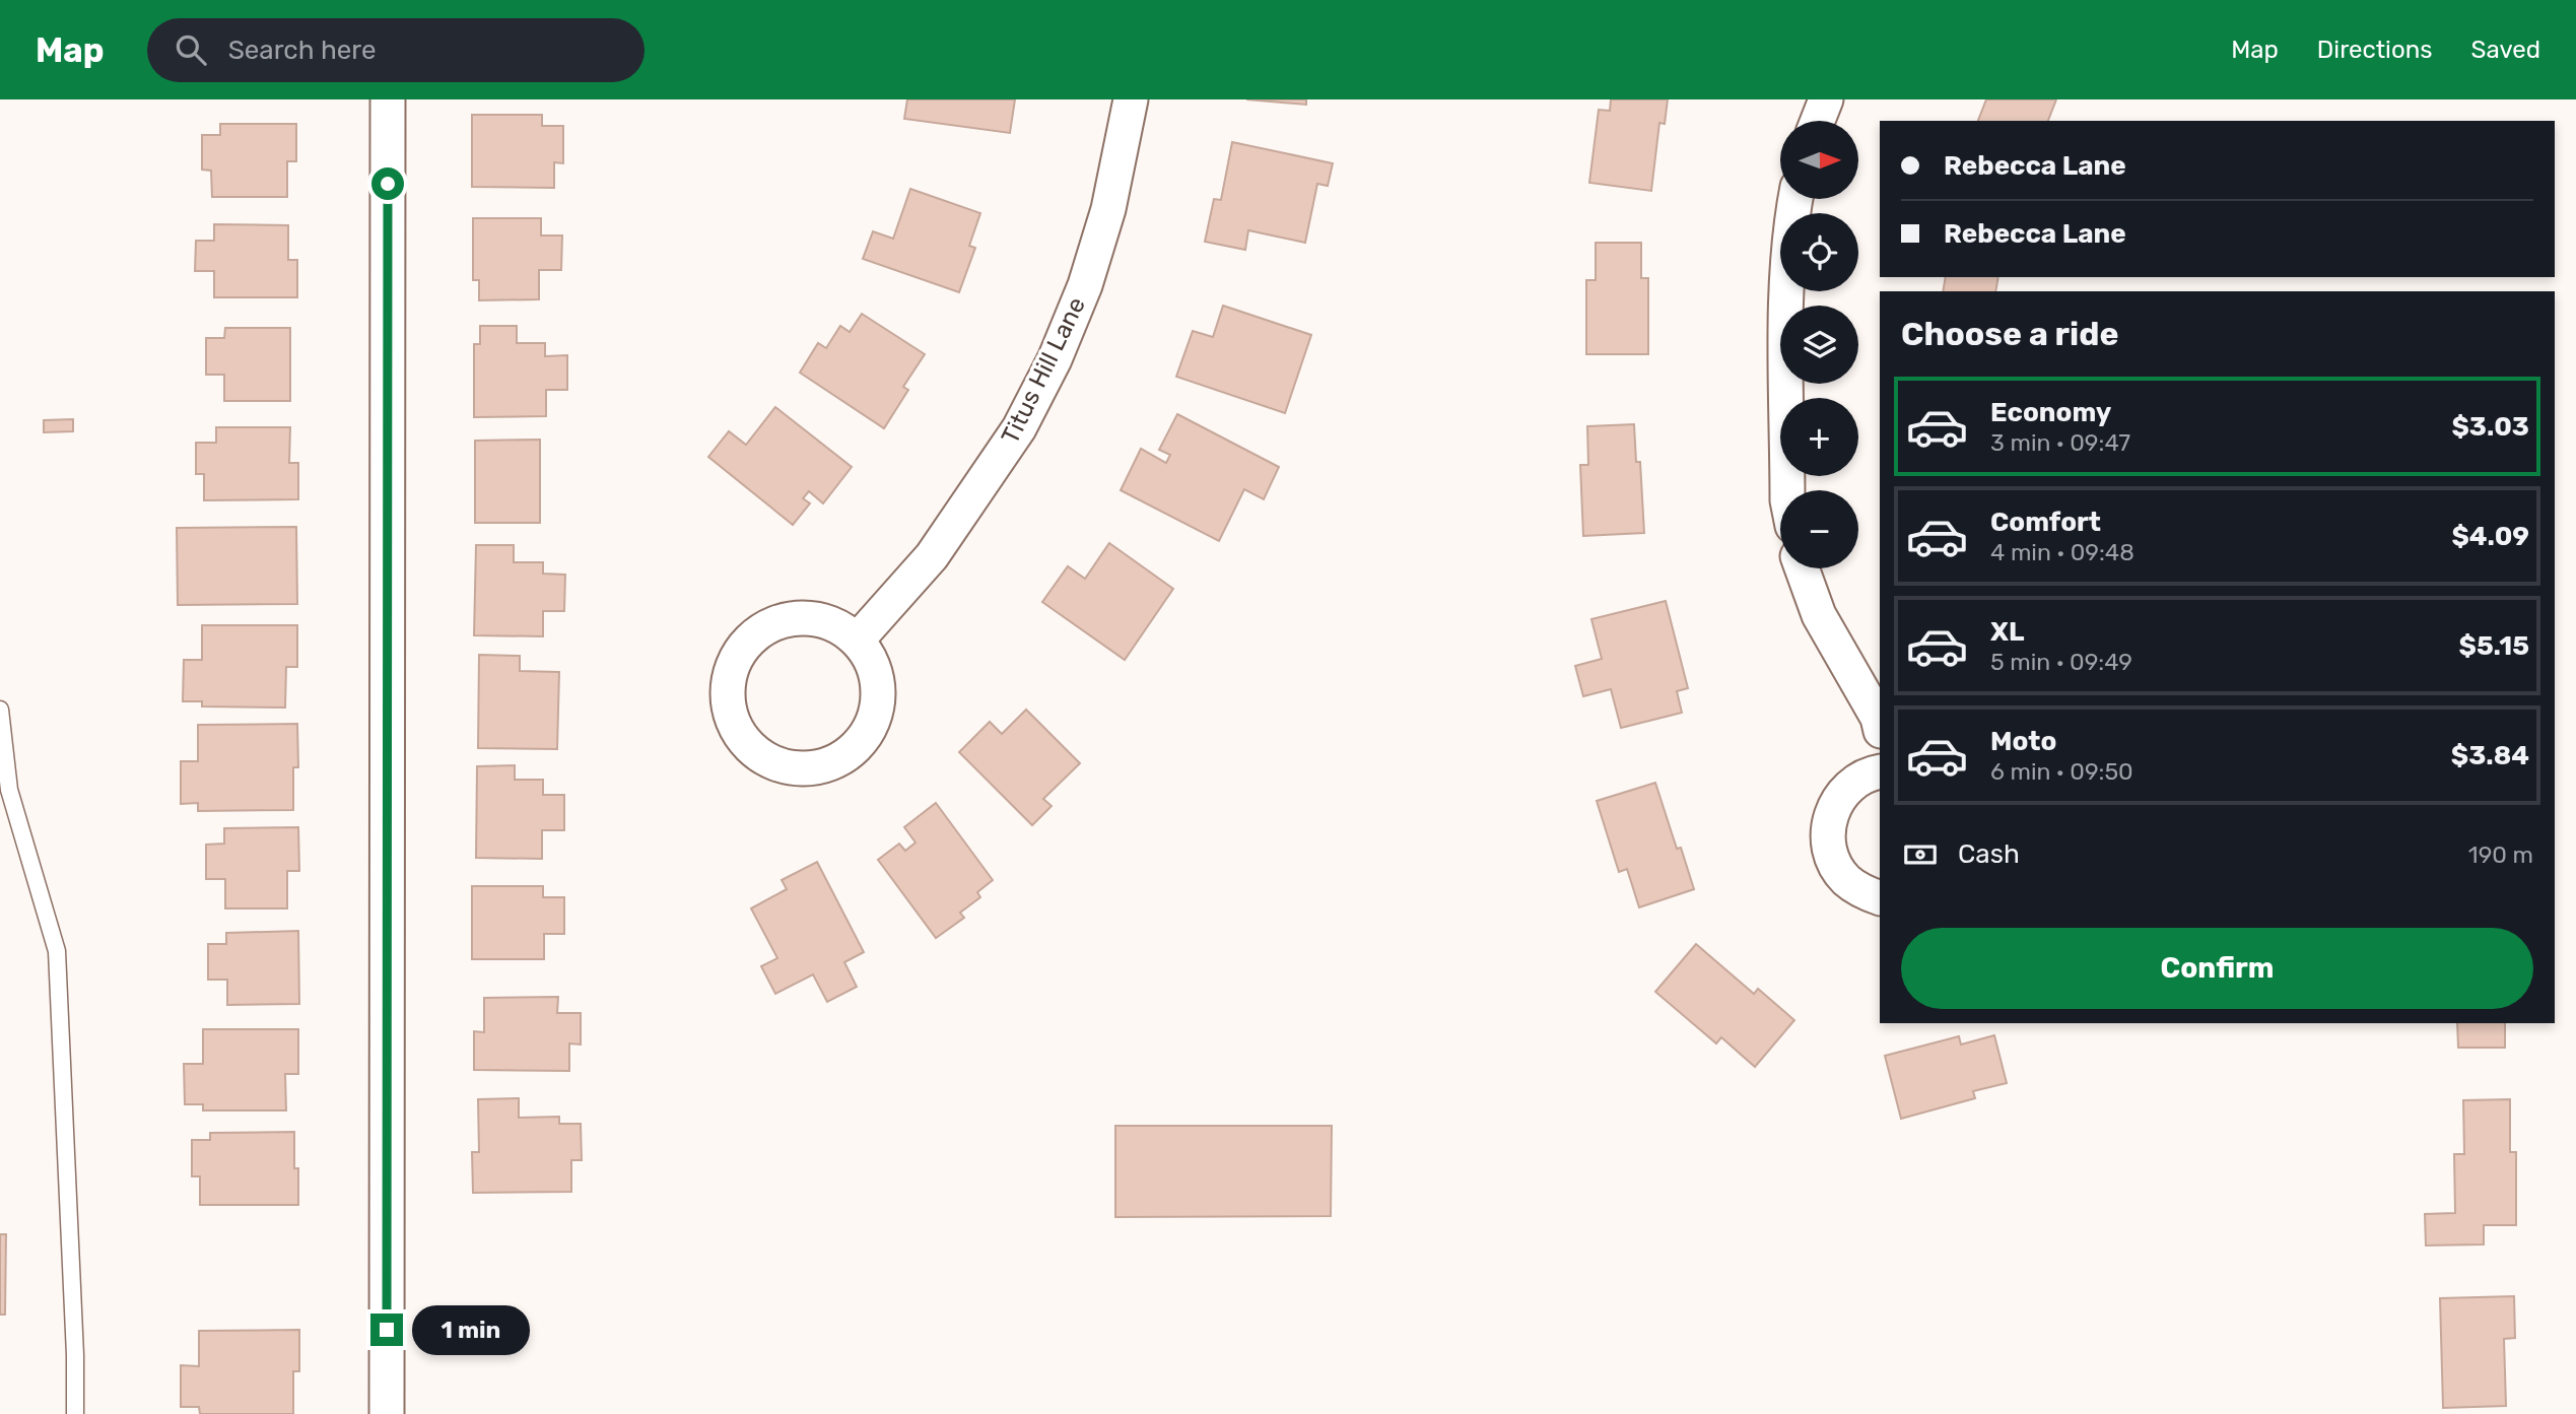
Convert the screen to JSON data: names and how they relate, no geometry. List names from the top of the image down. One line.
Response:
{"streets":{"street":["Titus Hill Lane"]},"north":"right","page":{"header":"Map","search":"Search here","nav":["Map","Directions","Saved"],"map_buttons":["+","−"],"banner":["Rebecca Lane","Rebecca Lane"],"heading":"Choose a ride","list":[{"name":"Economy","note":"3 min · 09:47","value":"$3.03"},{"name":"Comfort","note":"4 min · 09:48","value":"$4.09"},{"name":"XL","note":"5 min · 09:49","value":"$5.15"},{"name":"Moto","note":"6 min · 09:50","value":"$3.84"}],"pay":["Cash","190 m"],"buttons":"Confirm","bubble":"1 min"}}
